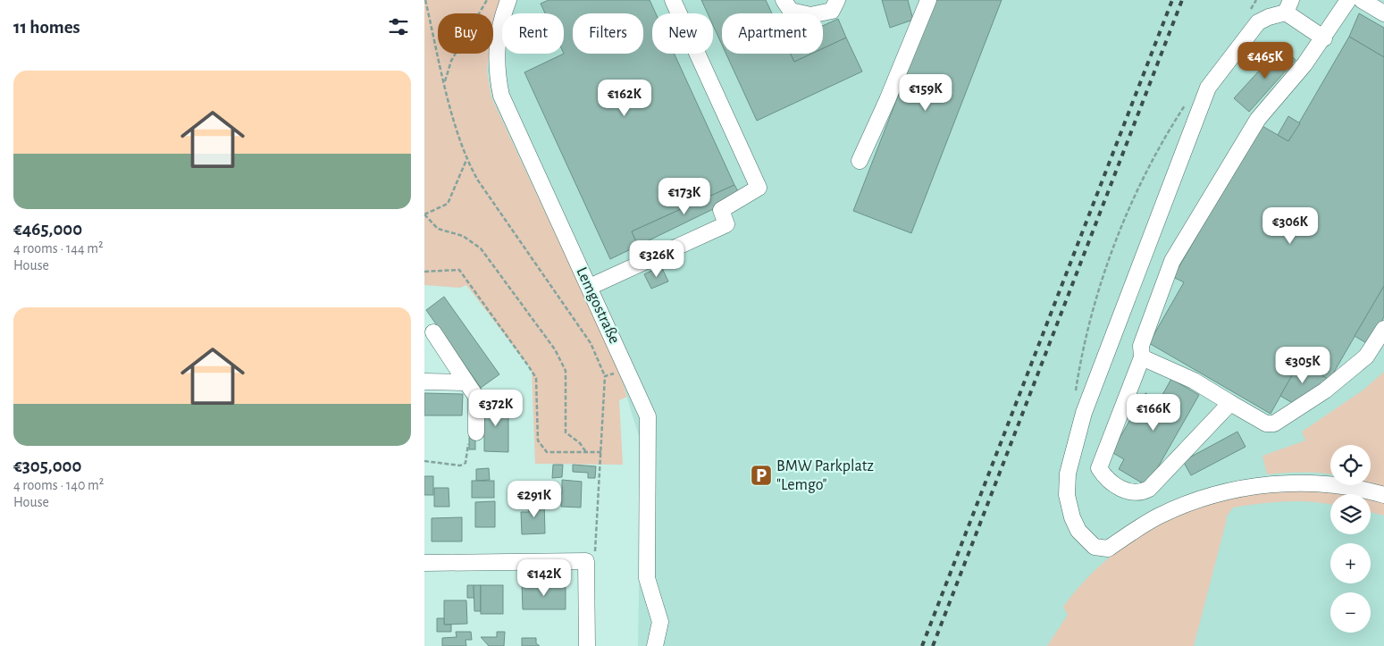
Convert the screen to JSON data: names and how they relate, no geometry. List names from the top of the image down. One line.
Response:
{"streets":{"street":["Lemgostraße"]},"places":{"parking":["BMW Parkplatz \"Lemgo\""]},"page":{"heading":"11 homes","chip":["Buy","Rent","Filters","New","Apartment"],"price":["€465K","€159K","€162K","€173K","€306K","€326K","€305K","€372K","€166K","€291K","€142K"],"list":[{"name":"€465,000","note":"4 rooms · 144 m² · House"},{"name":"€305,000","note":"4 rooms · 140 m² · House"}],"map_buttons":["+","−"]}}
